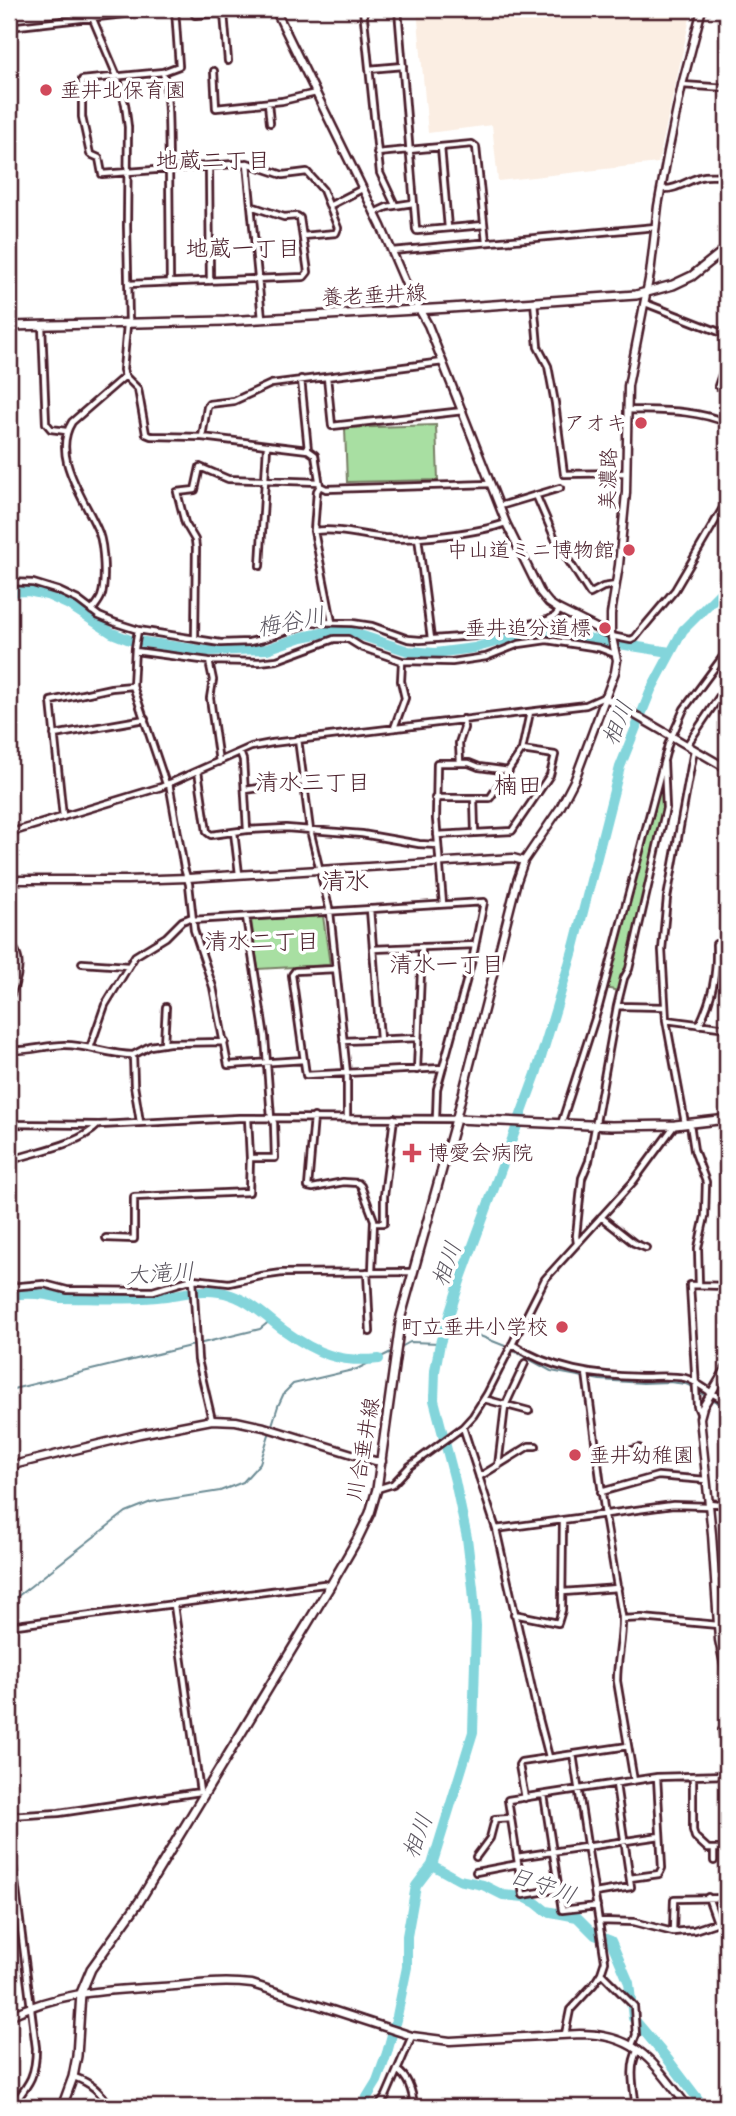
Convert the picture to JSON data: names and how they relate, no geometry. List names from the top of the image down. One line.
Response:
{"streets":{"main road":["養老垂井線","川合垂井線"],"street":["美濃路"]},"crossings":[["養老垂井線","美濃路"]],"districts":["地蔵二丁目","地蔵一丁目","清水三丁目","楠田","清水","清水二丁目","清水一丁目"],"water":["梅谷川","相川","大滝川","日守川"],"places":{"other":["垂井北保育園","アオキ","中山道ミニ博物館","垂井追分道標","町立垂井小学校","垂井幼稚園"],"health":["博愛会病院"]}}
